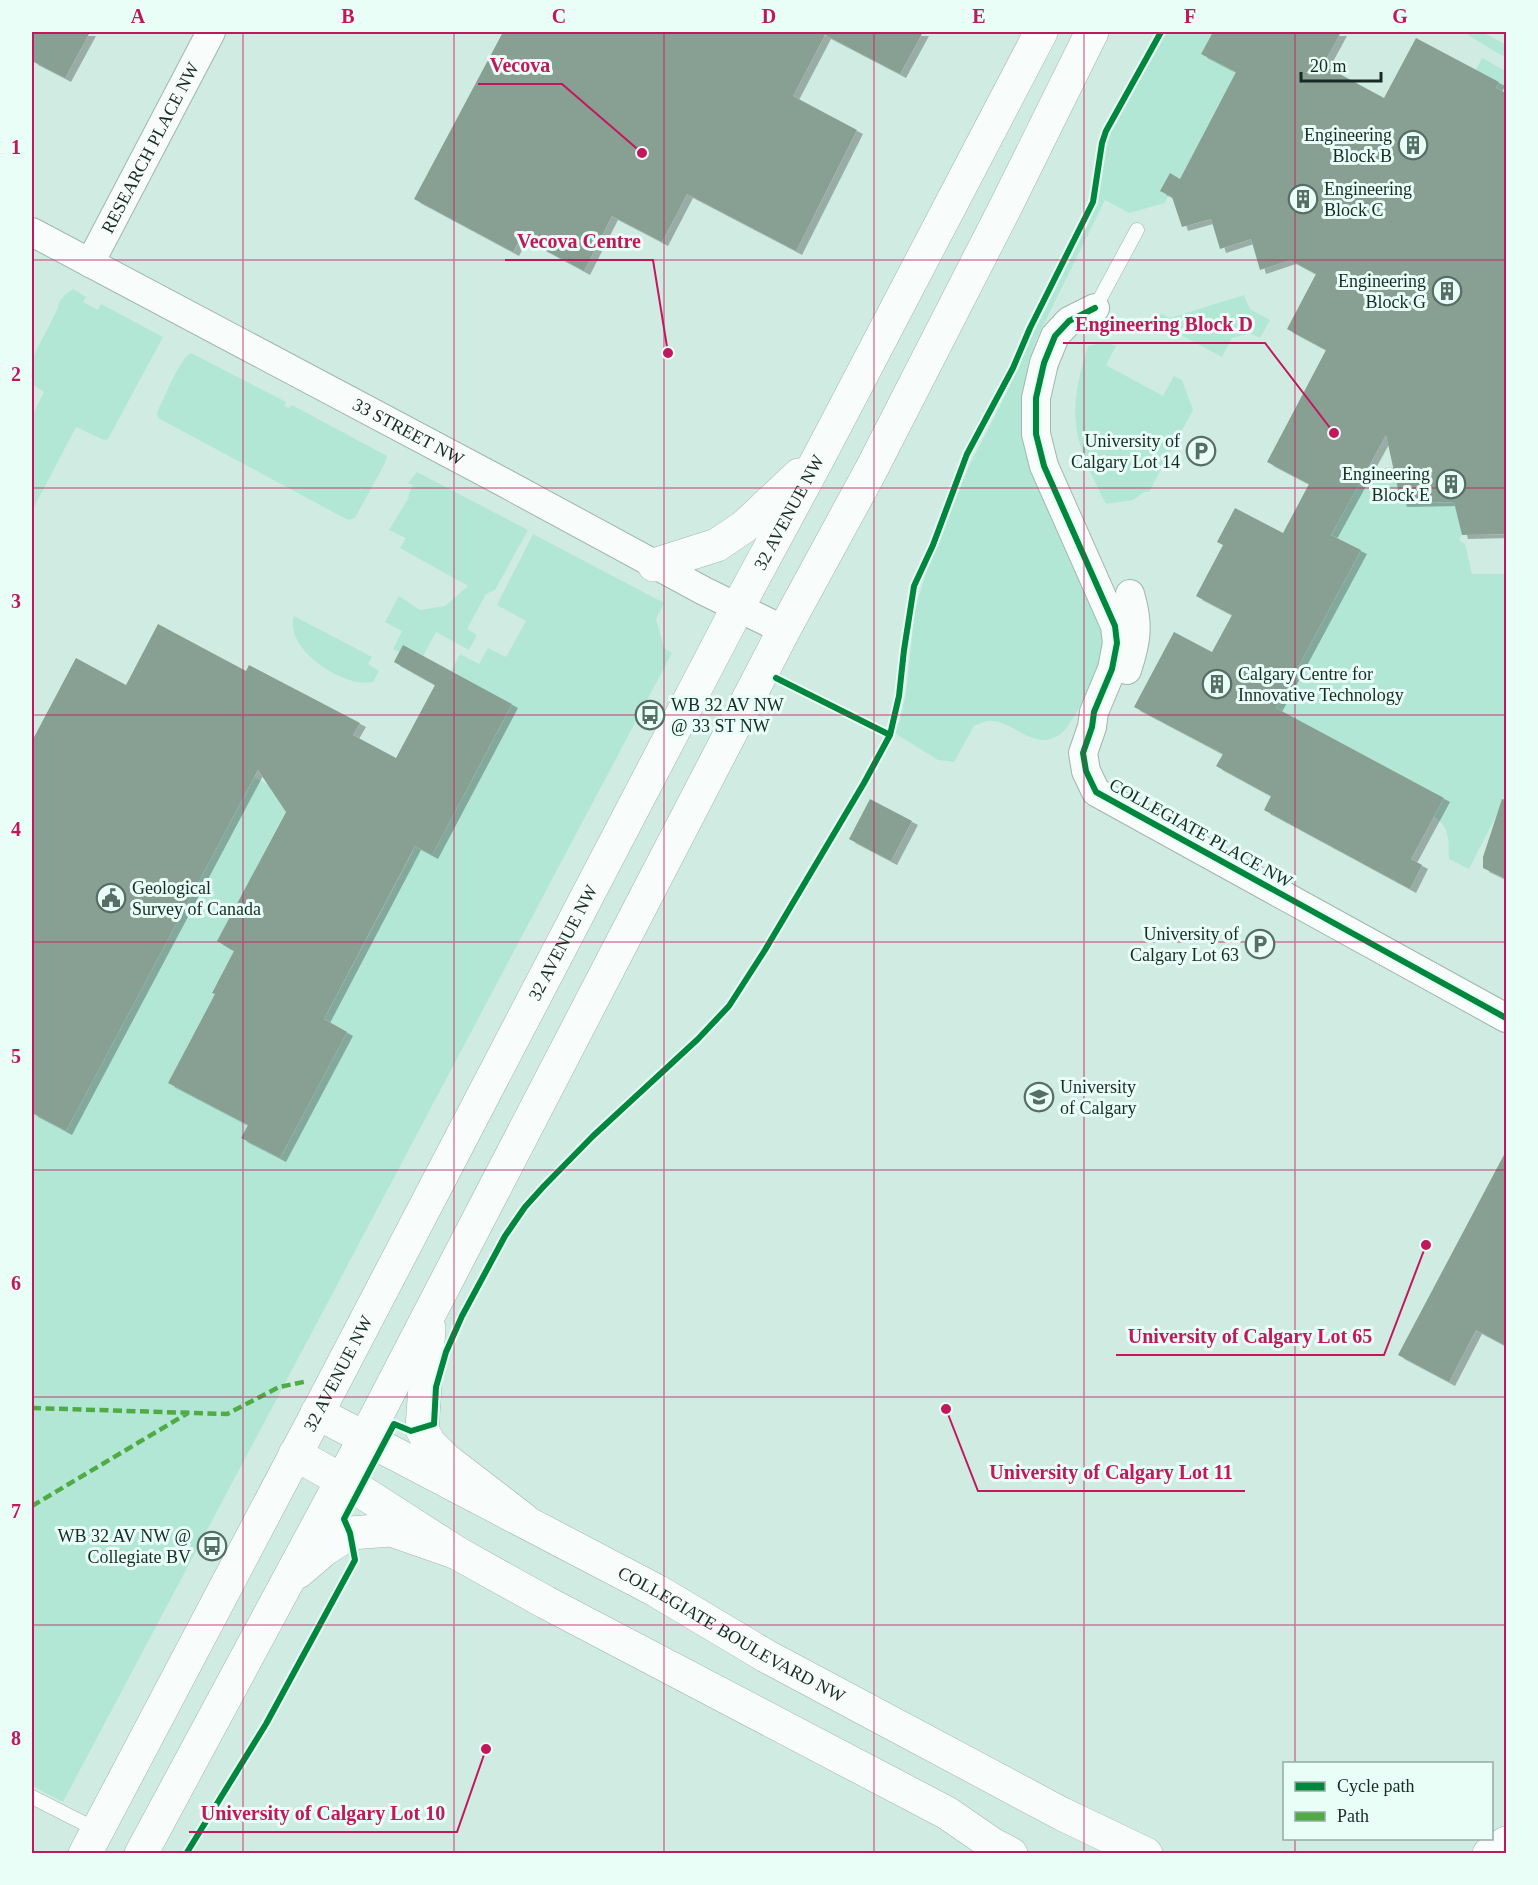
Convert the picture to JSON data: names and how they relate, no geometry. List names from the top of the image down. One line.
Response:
{"streets":{"main road":["32 AVENUE NW","COLLEGIATE BOULEVARD NW"],"street":["RESEARCH PLACE NW","33 STREET NW","COLLEGIATE PLACE NW"]},"crossings":[["RESEARCH PLACE NW","33 STREET NW"],["33 STREET NW","32 AVENUE NW"],["32 AVENUE NW","COLLEGIATE BOULEVARD NW"]],"places":{"building":["Engineering Block B","Engineering Block C","Engineering Block G","Engineering Block E","Calgary Centre for Innovative Technology"],"other":["Vecova","Vecova Centre","Engineering Block D","University of Calgary Lot 65","University of Calgary Lot 11","University of Calgary Lot 10"],"parking":["University of Calgary Lot 14","University of Calgary Lot 63"],"bus stop":["WB 32 AV NW @ 33 ST NW","WB 32 AV NW @ Collegiate BV"],"public building":["Geological Survey of Canada"],"school or university":["University of Calgary"]},"legend":["Cycle path","Path"],"scale_bar":"20 m","grid":{"columns":["A","B","C","D","E","F","G"],"rows":["1","2","3","4","5","6","7","8"]}}
